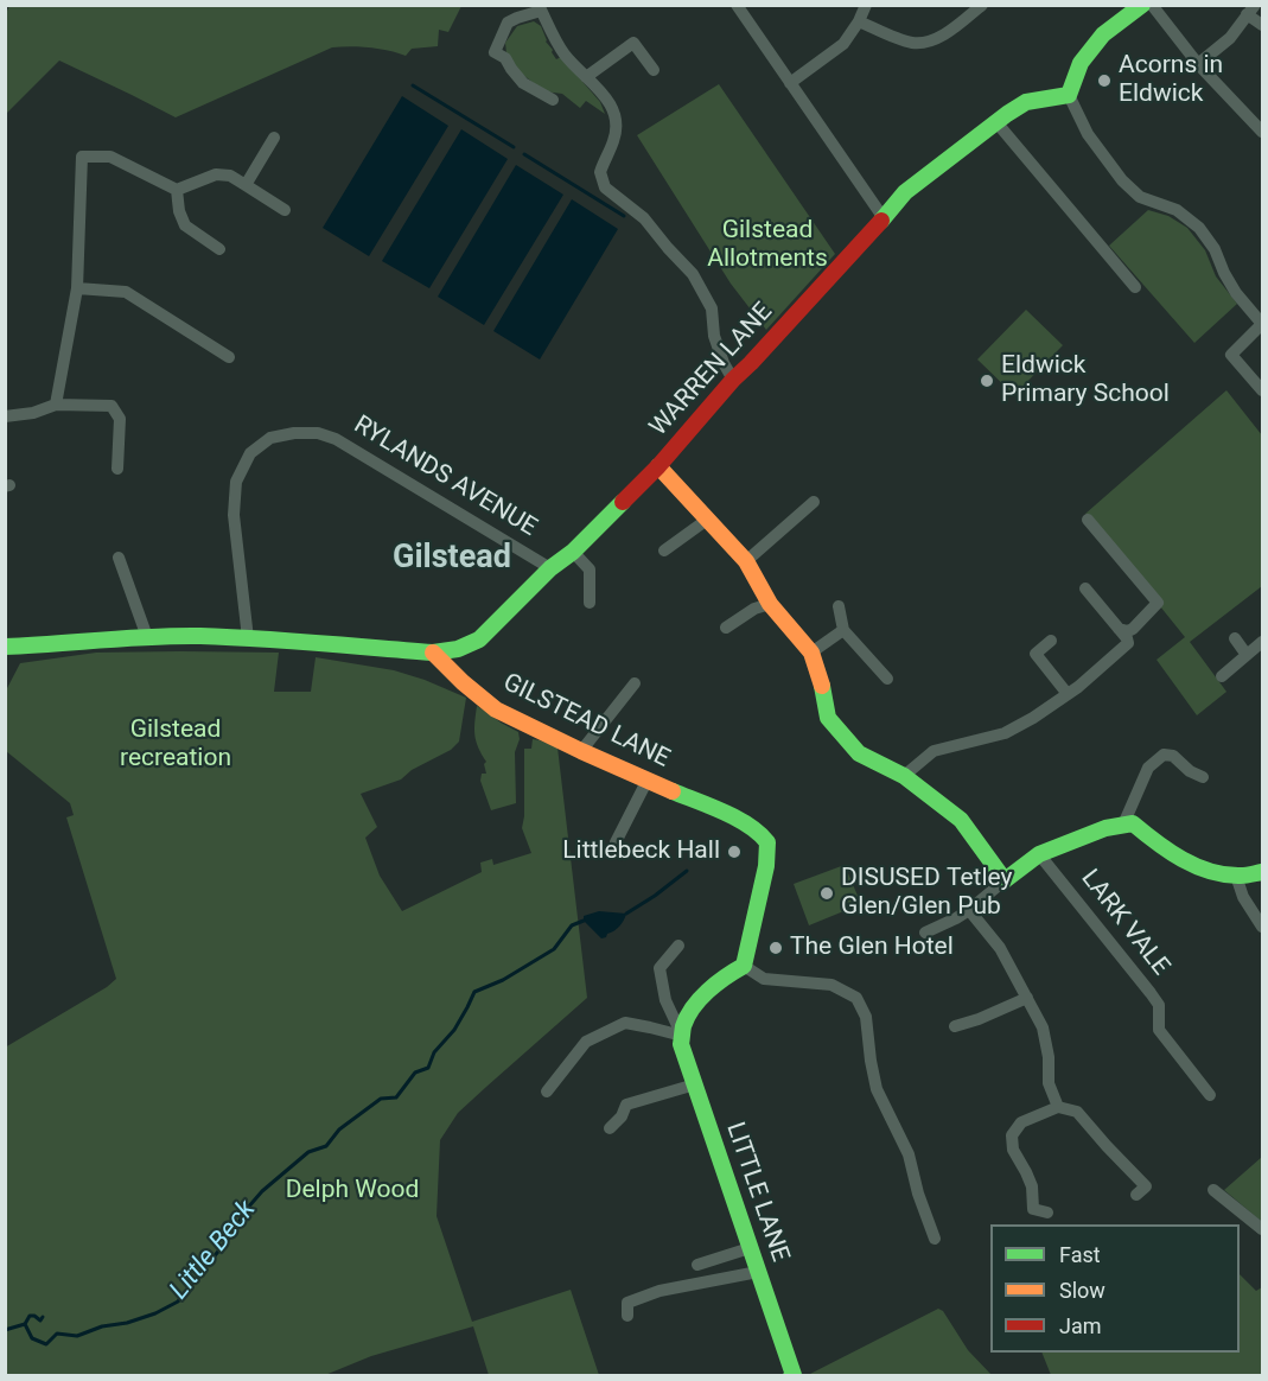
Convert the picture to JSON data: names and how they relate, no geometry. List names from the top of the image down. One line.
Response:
{"streets":{"street":["WARREN LANE","RYLANDS AVENUE","GILSTEAD LANE","LARK VALE","LITTLE LANE"]},"crossings":[["WARREN LANE","RYLANDS AVENUE"],["WARREN LANE","GILSTEAD LANE"]],"districts":["Gilstead"],"water":["Little Beck"],"parks":["Gilstead Allotments","Gilstead recreation","Delph Wood"],"places":["Acorns in Eldwick","Eldwick Primary School","Littlebeck Hall","DISUSED Tetley Glen/Glen Pub","The Glen Hotel"],"legend":["Fast","Slow","Jam"]}
